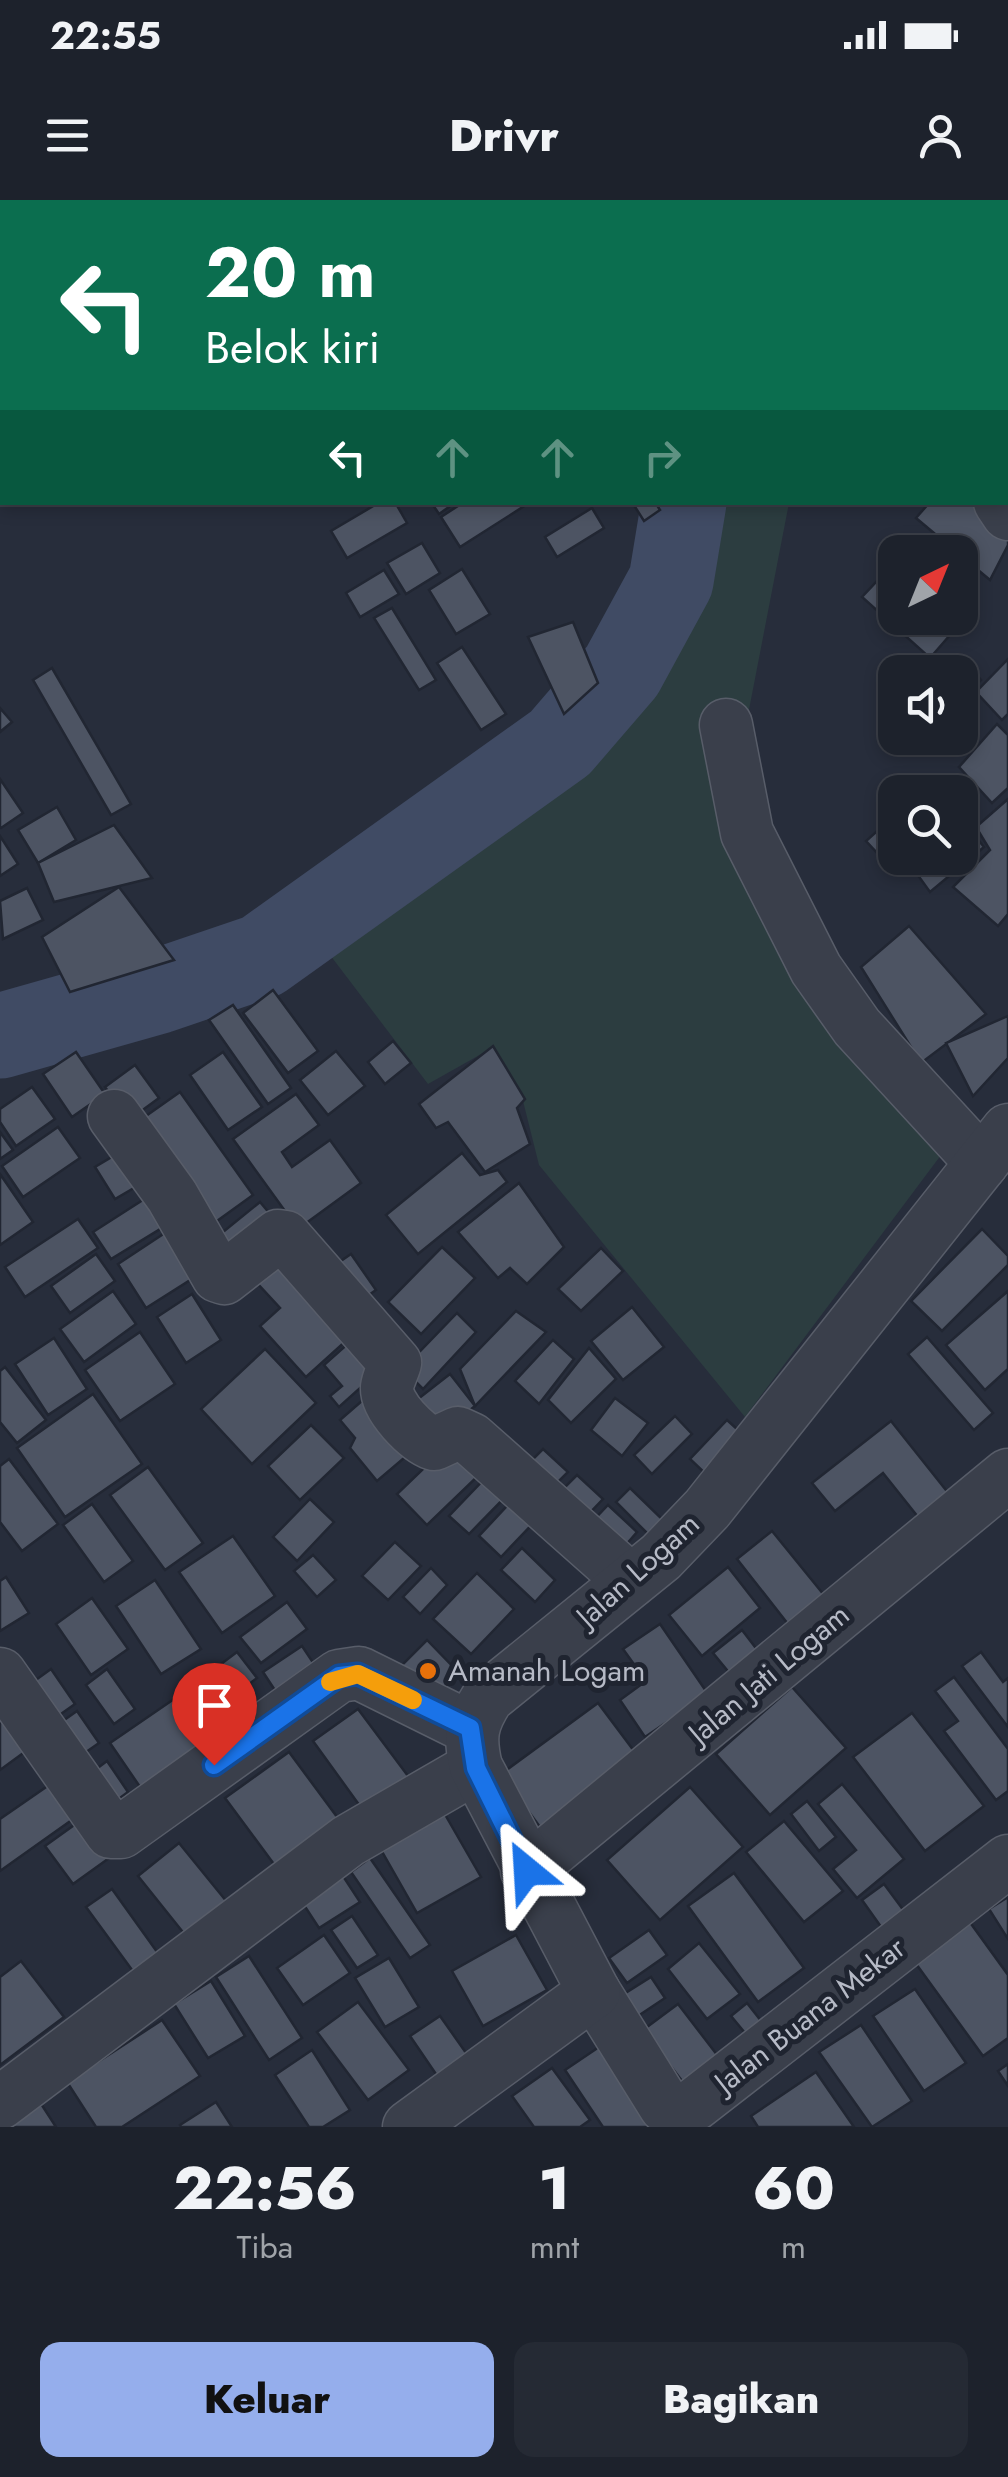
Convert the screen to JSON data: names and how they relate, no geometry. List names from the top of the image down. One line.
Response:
{"streets":{"street":["Jalan Logam","Jalan Jati Logam","Jalan Buana Mekar"]},"places":["Amanah Logam"],"north":"top right","page":{"status":"22:55","header":"Drivr","turn":["20 m","Belok kiri"],"eta":["22:56","Tiba","1","mnt","60","m"],"buttons":["Keluar","Bagikan"]}}
